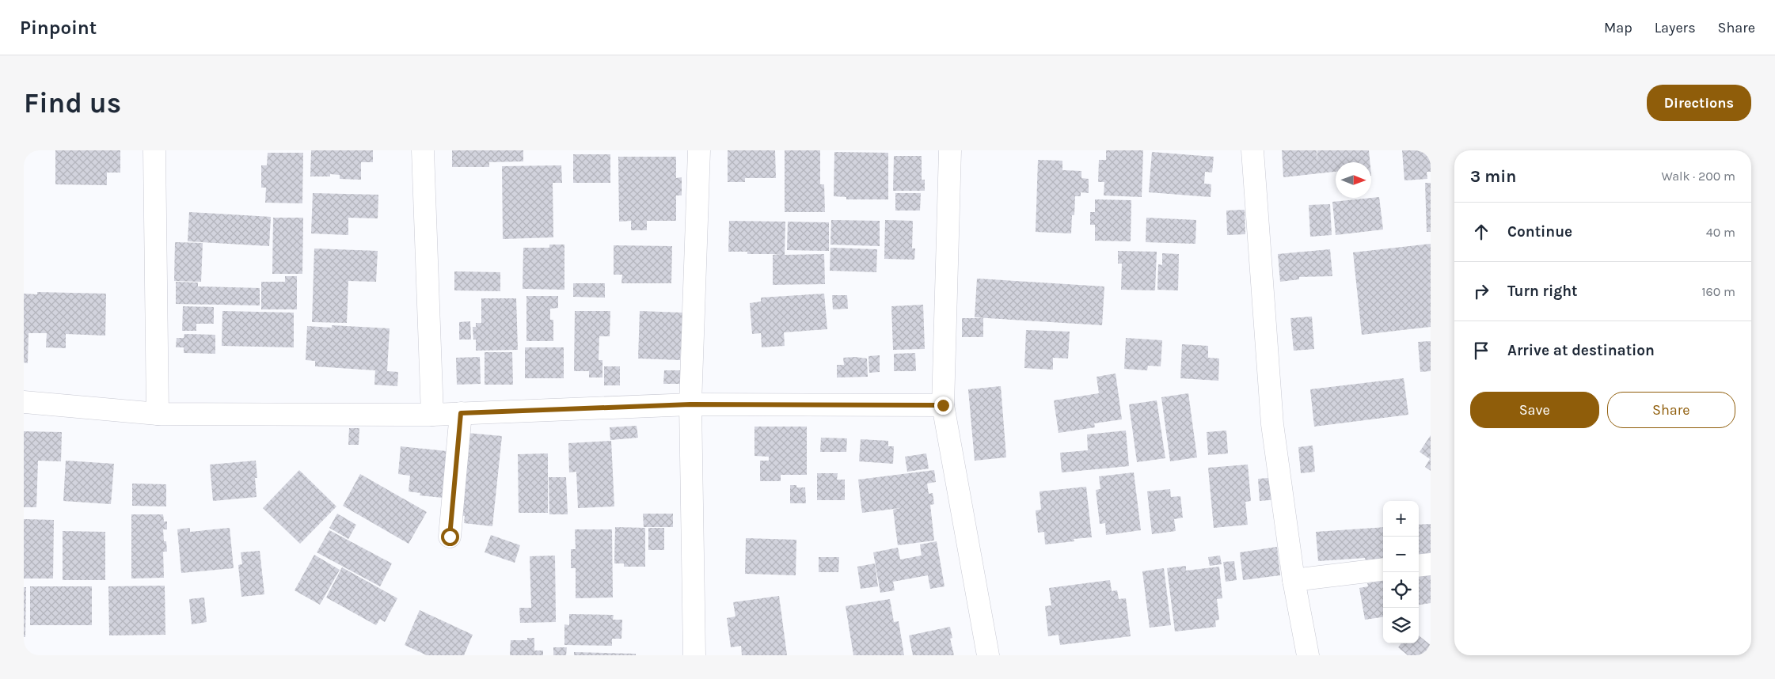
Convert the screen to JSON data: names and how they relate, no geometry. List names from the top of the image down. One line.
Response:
{"north":"right","page":{"header":"Pinpoint","nav":["Map","Layers","Share"],"buttons":["Directions",["Save","Share"]],"title":"Find us","heading":["3 min","Walk · 200 m"],"list":[["Continue","40 m"],["Turn right","160 m"],"Arrive at destination"],"map_buttons":["+","−"]}}
